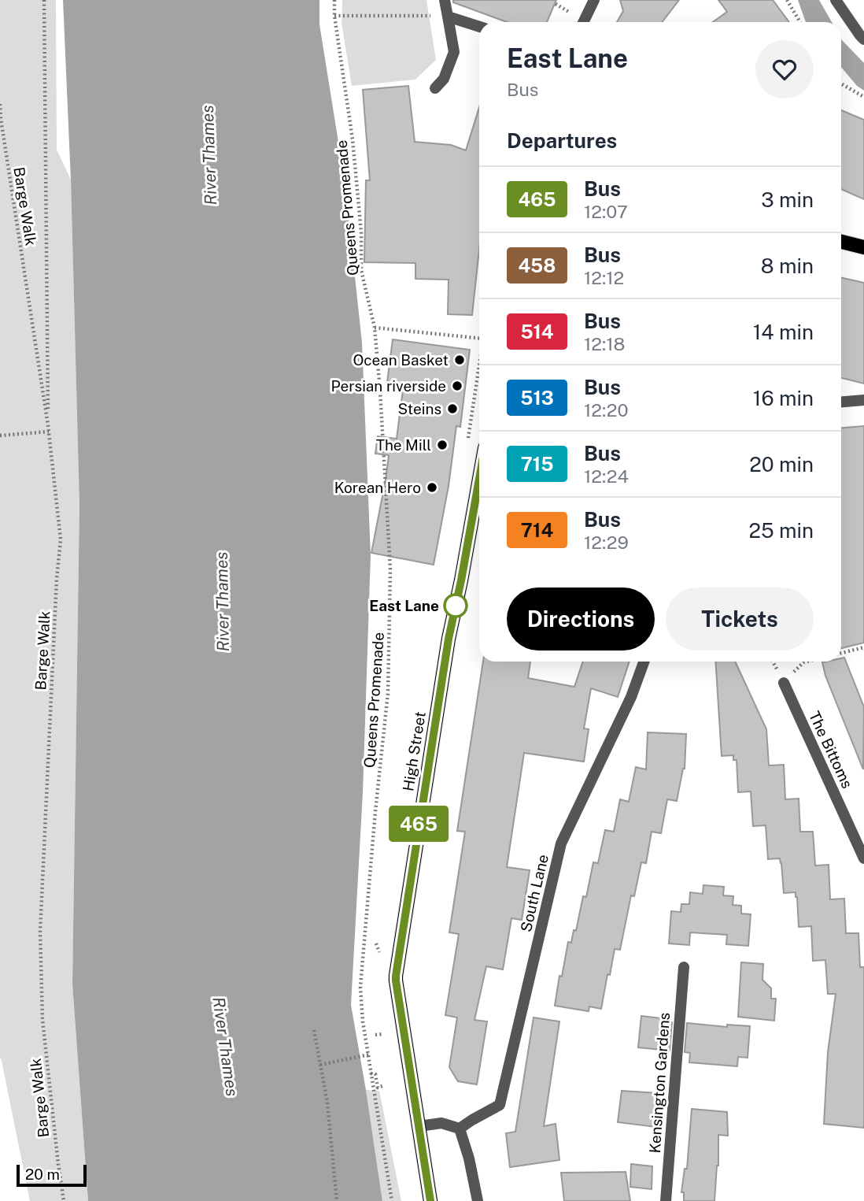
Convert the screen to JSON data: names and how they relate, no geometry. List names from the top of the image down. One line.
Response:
{"streets":{"main road":["High Street"],"street":["The Bittoms","South Lane","Kensington Gardens"],"path":["Barge Walk","Queens Promenade"]},"water":["River Thames"],"places":["Ocean Basket","Persian riverside","Steins","The Mill","Korean Hero","East Lane"],"lines":["bus line 465"],"scale_bar":"20 m","page":{"on_map":"465","heading":[["East Lane","Bus"],"Departures"],"list":[{"mark":"465","name":"Bus","note":"12:07","value":"3 min"},{"mark":"458","name":"Bus","note":"12:12","value":"8 min"},{"mark":"514","name":"Bus","note":"12:18","value":"14 min"},{"mark":"513","name":"Bus","note":"12:20","value":"16 min"},{"mark":"715","name":"Bus","note":"12:24","value":"20 min"},{"mark":"714","name":"Bus","note":"12:29","value":"25 min"}],"buttons":["Directions","Tickets"],"scale":"20 m"}}
